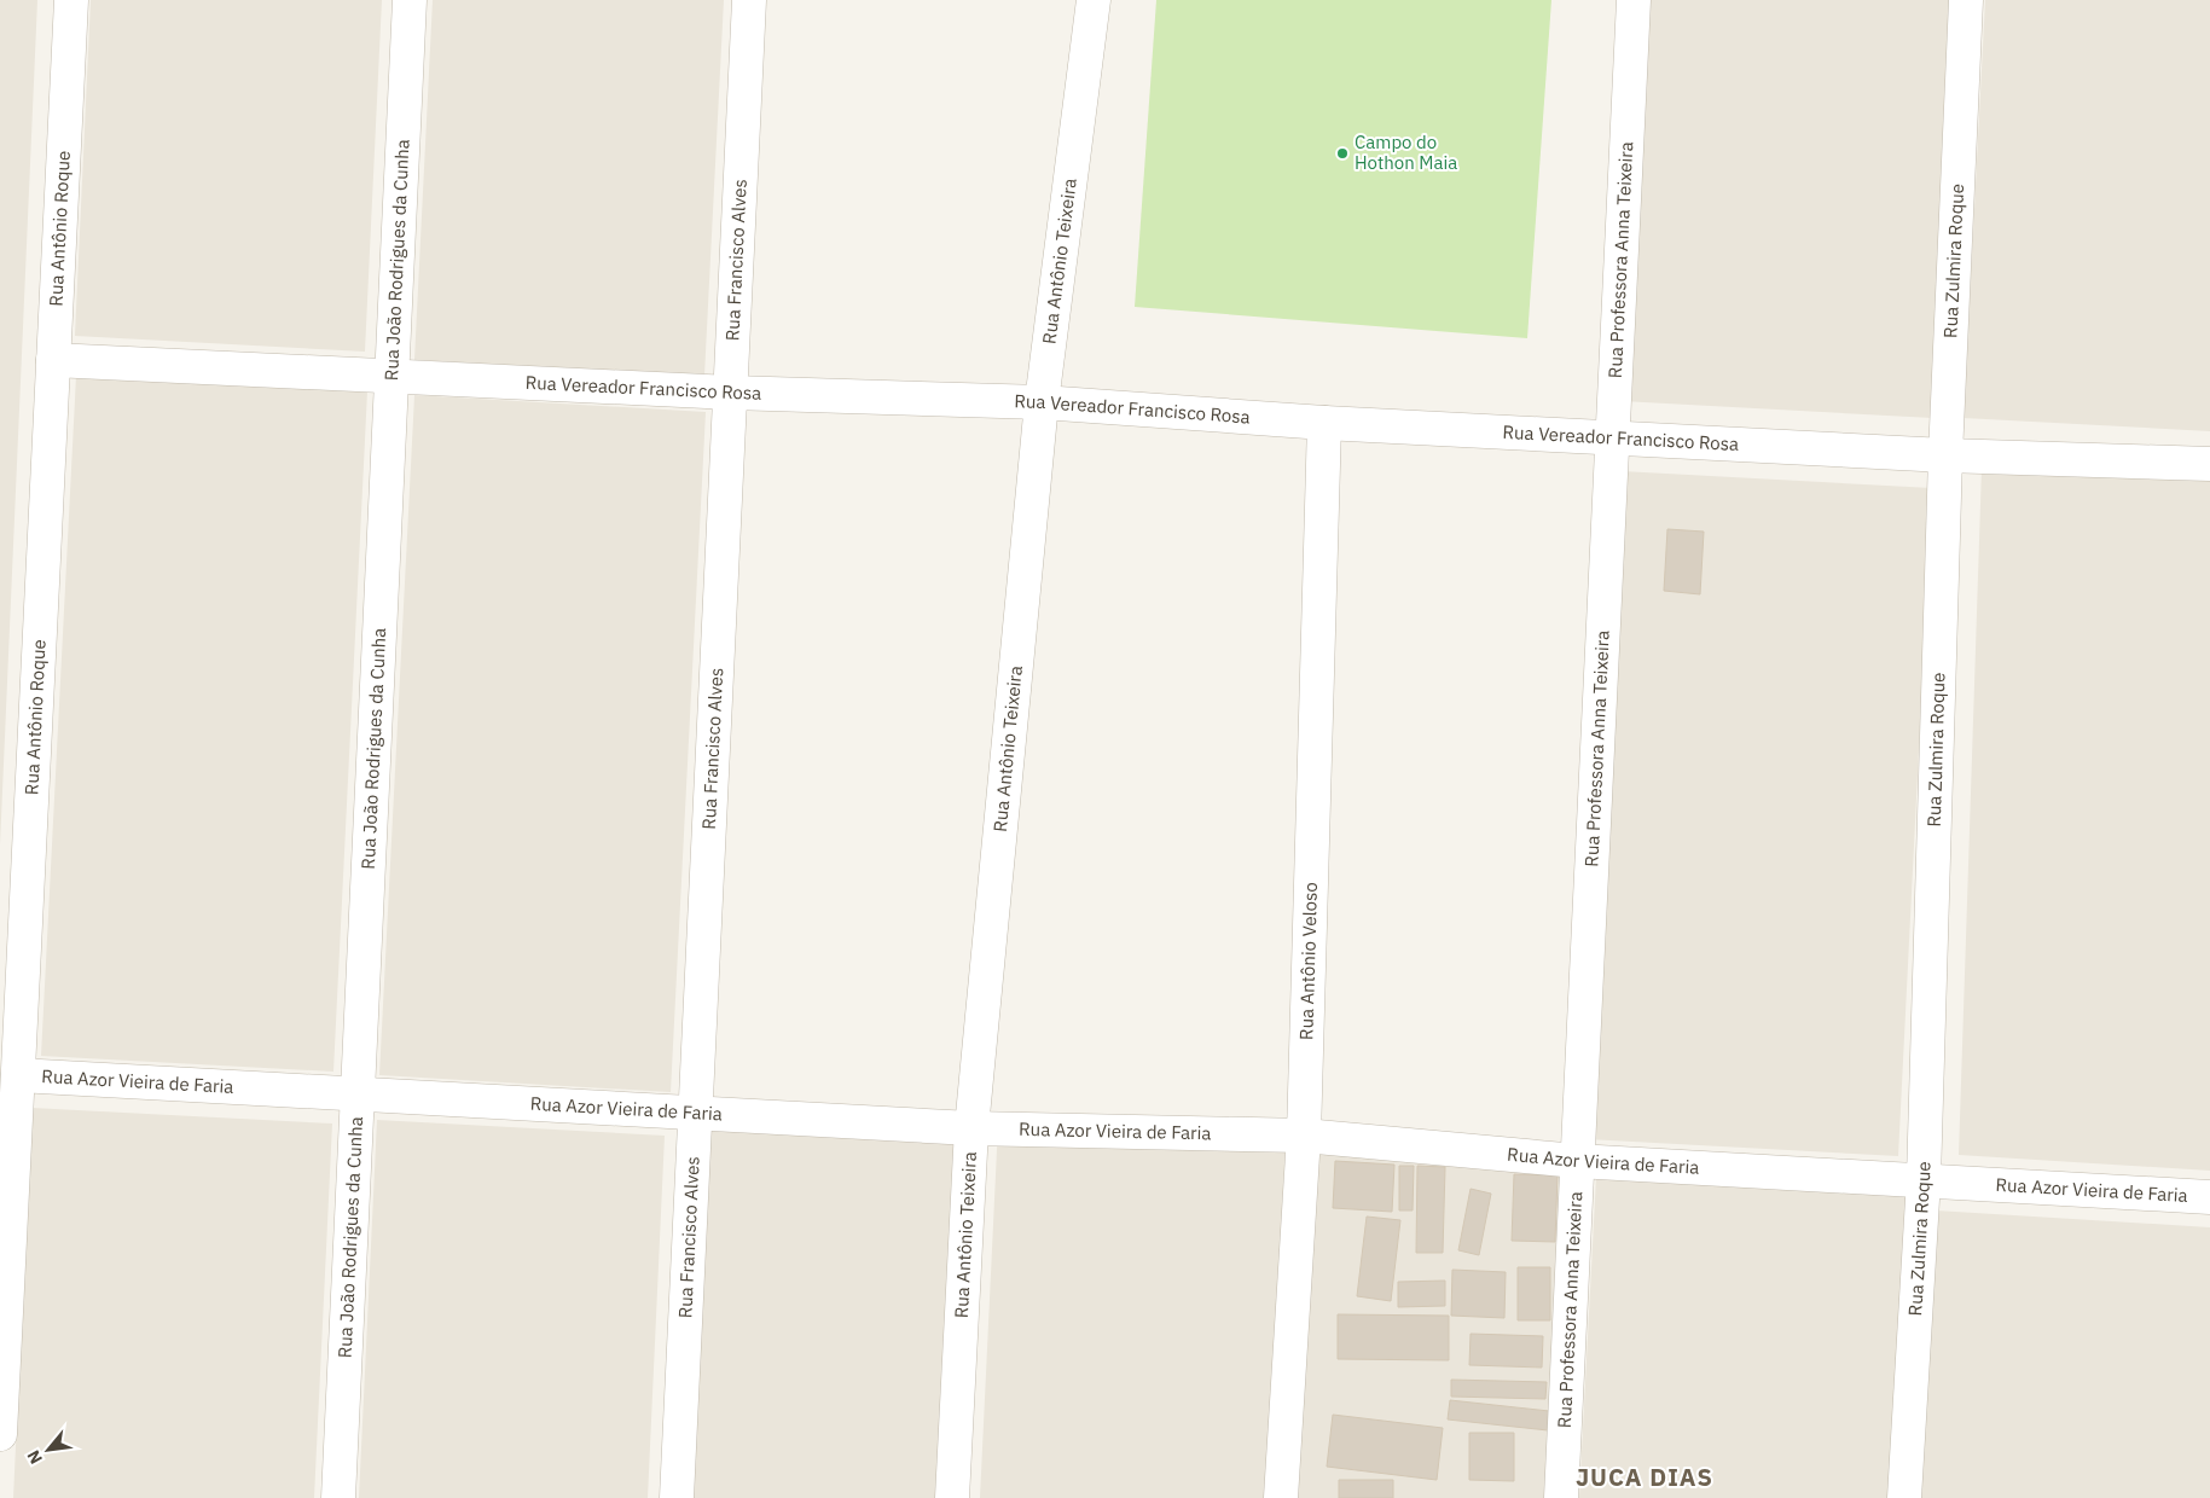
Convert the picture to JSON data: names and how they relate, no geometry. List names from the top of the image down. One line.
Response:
{"streets":{"street":["Rua Antônio Roque","Rua João Rodrigues da Cunha","Rua Francisco Alves","Rua Professora Anna Teixeira","Rua Zulmira Roque","Rua Antônio Teixeira","Rua Vereador Francisco Rosa","Rua Antônio Veloso","Rua Azor Vieira de Faria"]},"crossings":[["Rua Antônio Roque","Rua Vereador Francisco Rosa"],["Rua Antônio Roque","Rua Azor Vieira de Faria"],["Rua João Rodrigues da Cunha","Rua Vereador Francisco Rosa"],["Rua João Rodrigues da Cunha","Rua Azor Vieira de Faria"],["Rua Francisco Alves","Rua Vereador Francisco Rosa"],["Rua Francisco Alves","Rua Azor Vieira de Faria"],["Rua Professora Anna Teixeira","Rua Vereador Francisco Rosa"],["Rua Professora Anna Teixeira","Rua Azor Vieira de Faria"],["Rua Zulmira Roque","Rua Vereador Francisco Rosa"],["Rua Zulmira Roque","Rua Azor Vieira de Faria"],["Rua Antônio Teixeira","Rua Vereador Francisco Rosa"],["Rua Antônio Teixeira","Rua Azor Vieira de Faria"],["Rua Vereador Francisco Rosa","Rua Antônio Veloso"],["Rua Antônio Veloso","Rua Azor Vieira de Faria"]],"districts":["JUCA DIAS"],"places":["Campo do Hothon Maia"],"north":"bottom left"}
